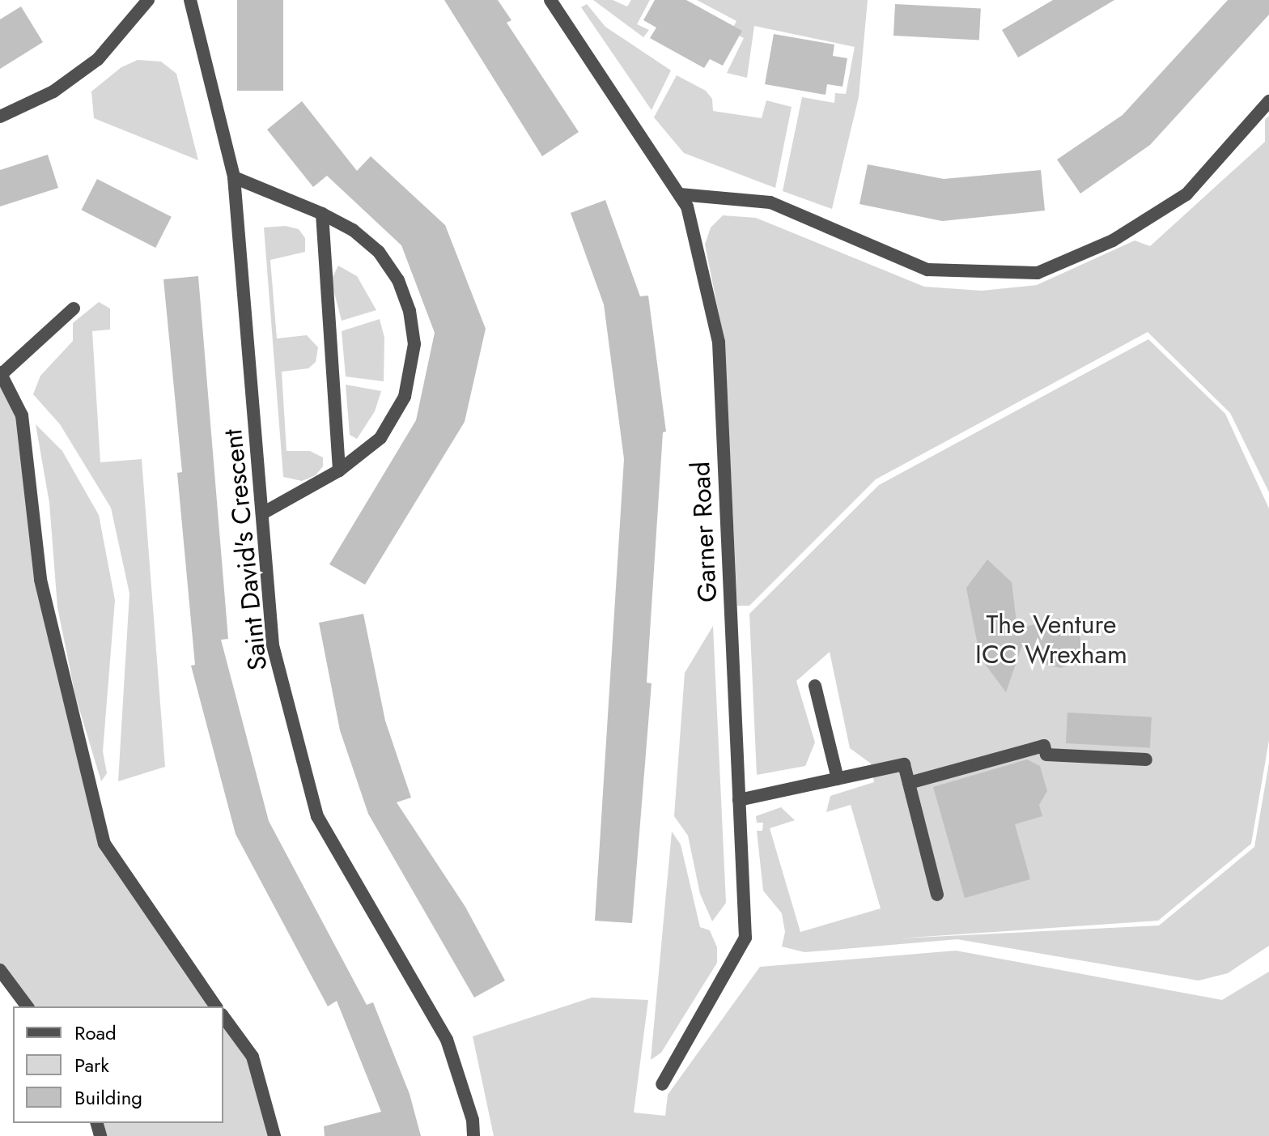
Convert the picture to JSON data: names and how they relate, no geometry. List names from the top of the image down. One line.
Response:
{"streets":{"street":["Garner Road","Saint David's Crescent"]},"parks":["The Venture ICC Wrexham"],"legend":["Road","Park","Building"]}
